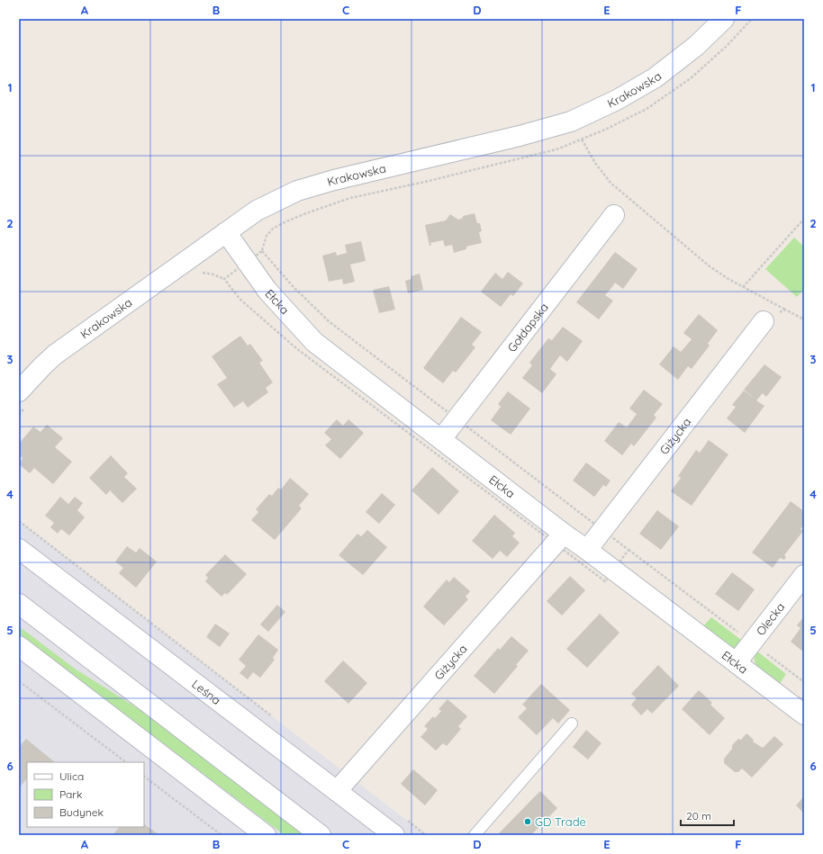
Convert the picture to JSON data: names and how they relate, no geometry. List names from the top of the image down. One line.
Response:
{"streets":{"street":["Krakowska","Ełcka","Gołdapska","Giżycka","Olecka","Leśna"]},"crossings":[["Krakowska","Ełcka"],["Ełcka","Gołdapska"],["Ełcka","Giżycka"],["Ełcka","Olecka"],["Giżycka","Leśna"]],"places":["GD Trade"],"legend":["Ulica","Park","Budynek"],"scale_bar":"20 m","grid":{"columns":["A","B","C","D","E","F"],"rows":["1","2","3","4","5","6"]}}
